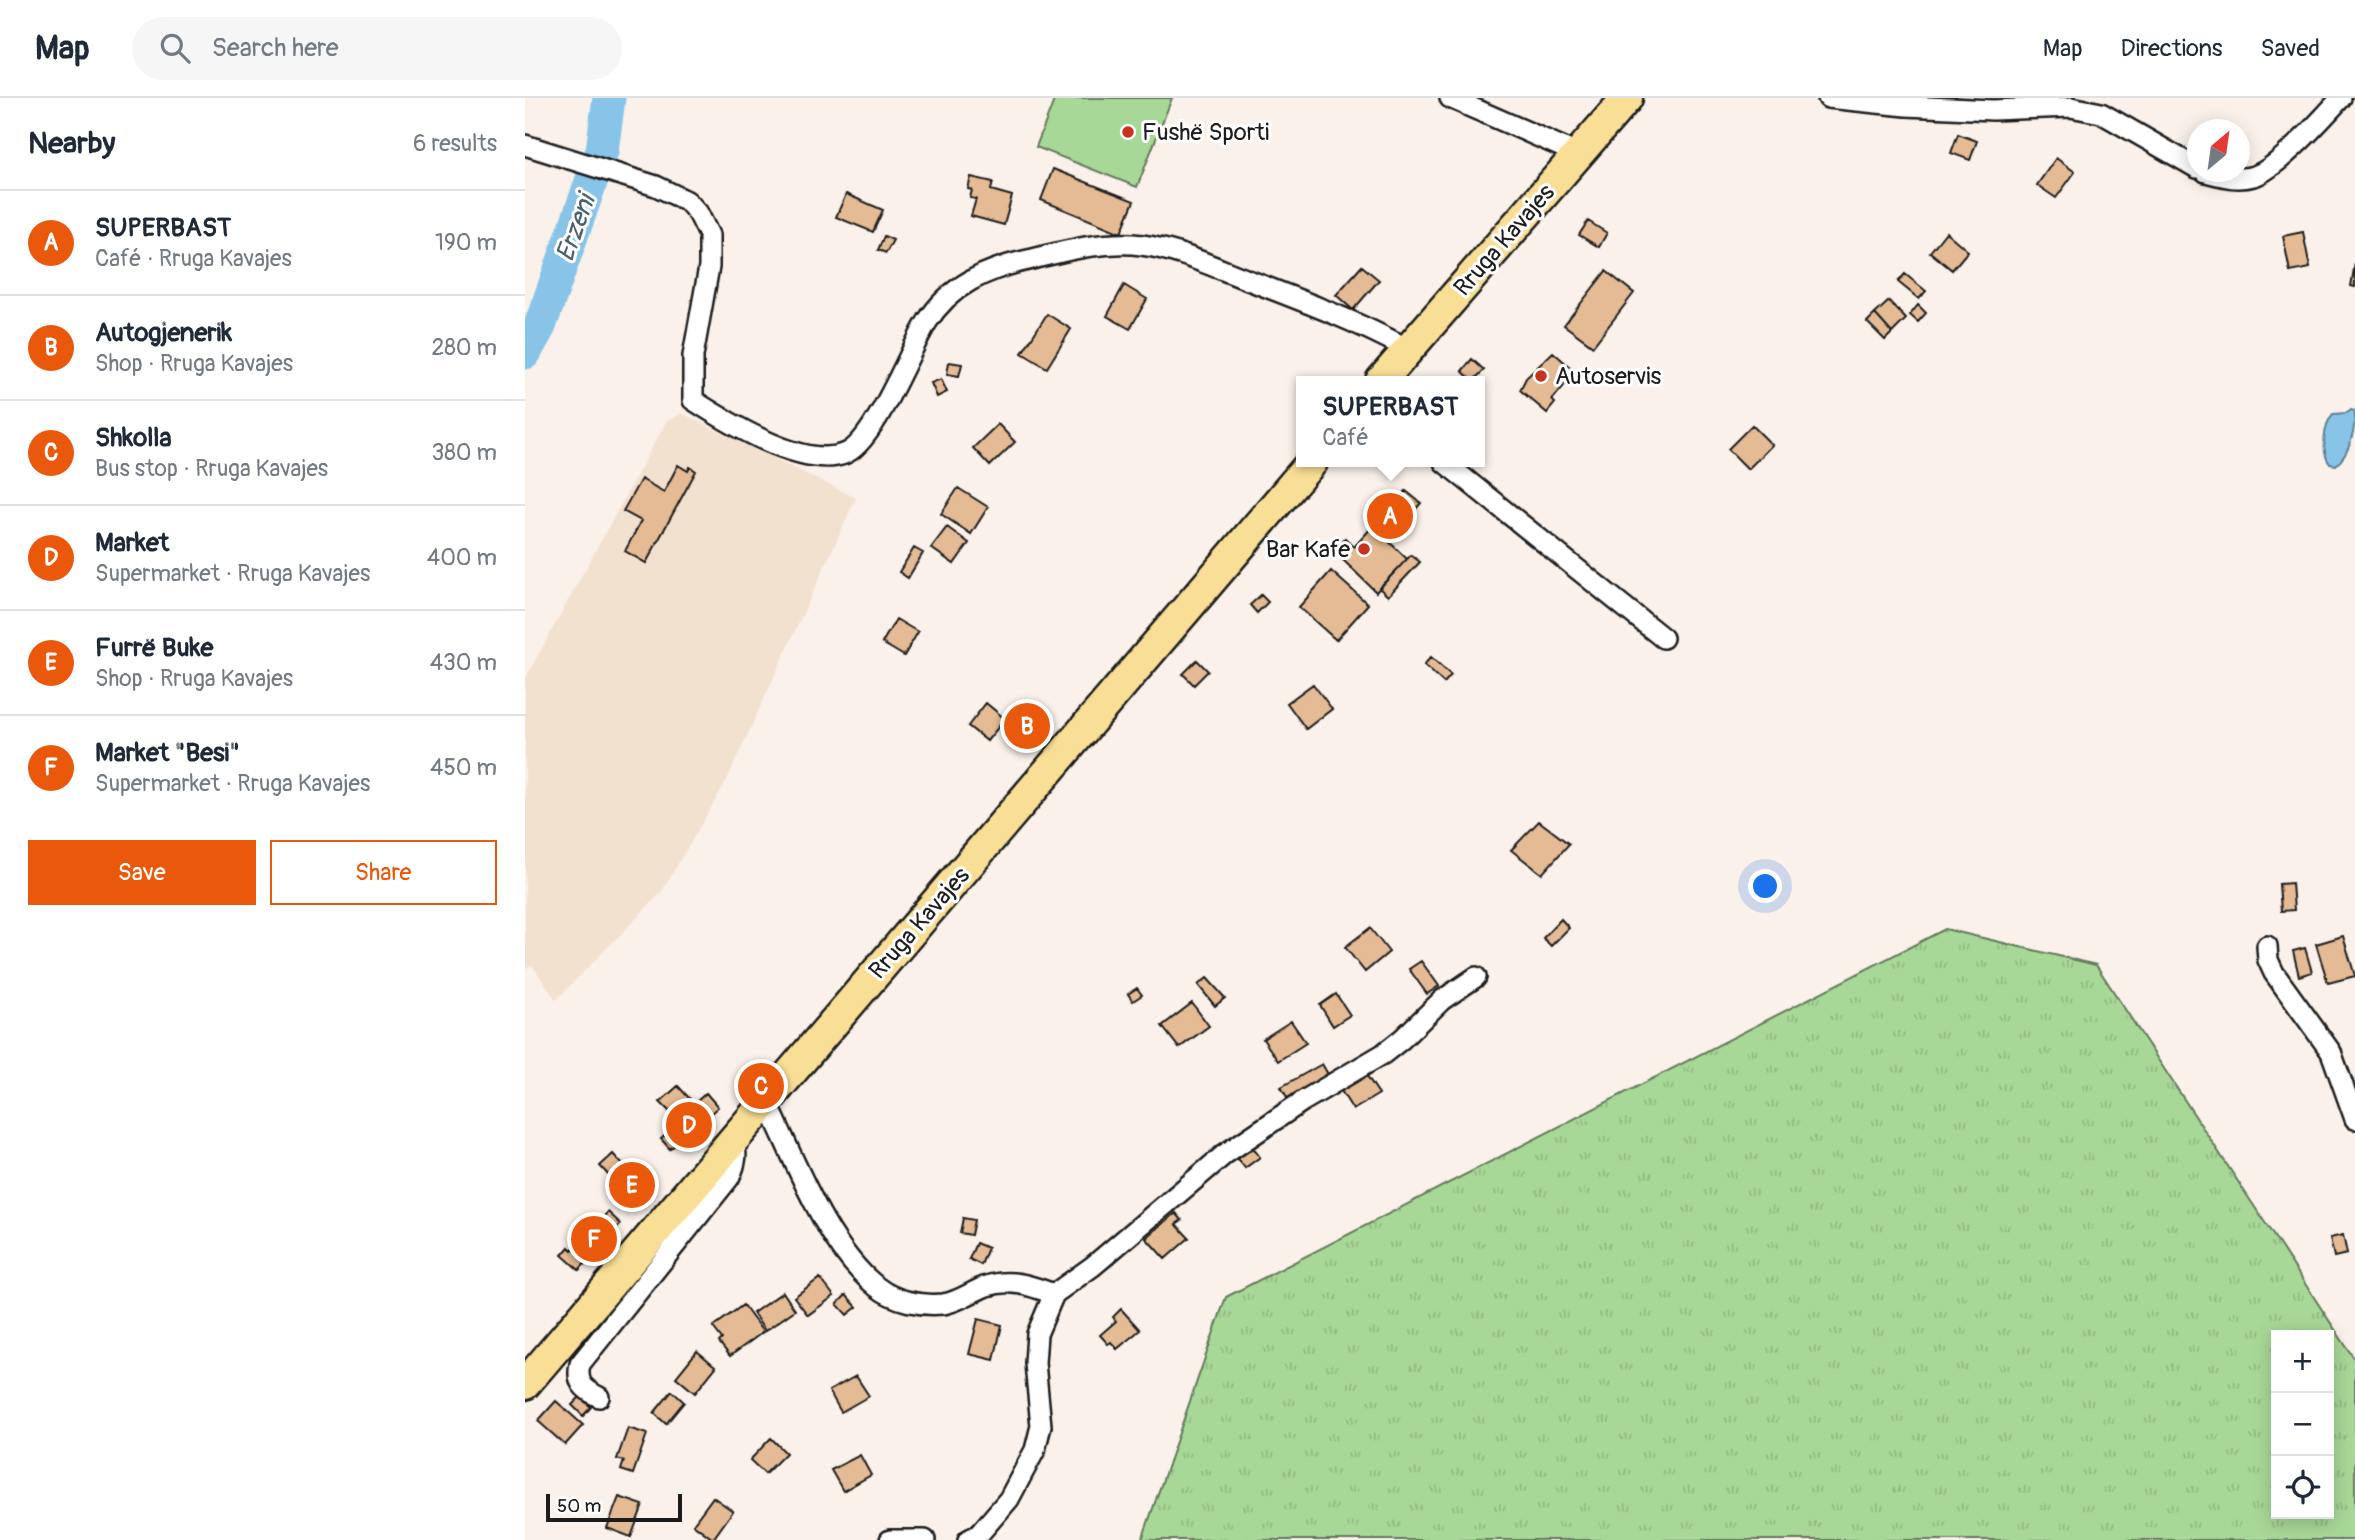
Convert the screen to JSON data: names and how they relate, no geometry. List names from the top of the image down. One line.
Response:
{"streets":{"main road":["Rruga Kavajes"]},"water":["Erzeni"],"places":["Fushë Sporti","Autoservis","Bar Kafe"],"scale_bar":"50 m","north":"top right","page":{"header":"Map","search":"Search here","nav":["Map","Directions","Saved"],"heading":["Nearby","6 results"],"list":[{"mark":"A","name":"SUPERBAST","note":"Café · Rruga Kavajes","value":"190 m"},{"mark":"B","name":"Autogjenerik","note":"Shop · Rruga Kavajes","value":"280 m"},{"mark":"C","name":"Shkolla","note":"Bus stop · Rruga Kavajes","value":"380 m"},{"mark":"D","name":"Market","note":"Supermarket · Rruga Kavajes","value":"400 m"},{"mark":"E","name":"Furrë Buke","note":"Shop · Rruga Kavajes","value":"430 m"},{"mark":"F","name":"Market \"Besi\"","note":"Supermarket · Rruga Kavajes","value":"450 m"}],"popup":["SUPERBAST","Café"],"pins":["A","B","C","D","E","F"],"buttons":["Save","Share"],"map_buttons":["+","−"],"scale":"50 m"}}
